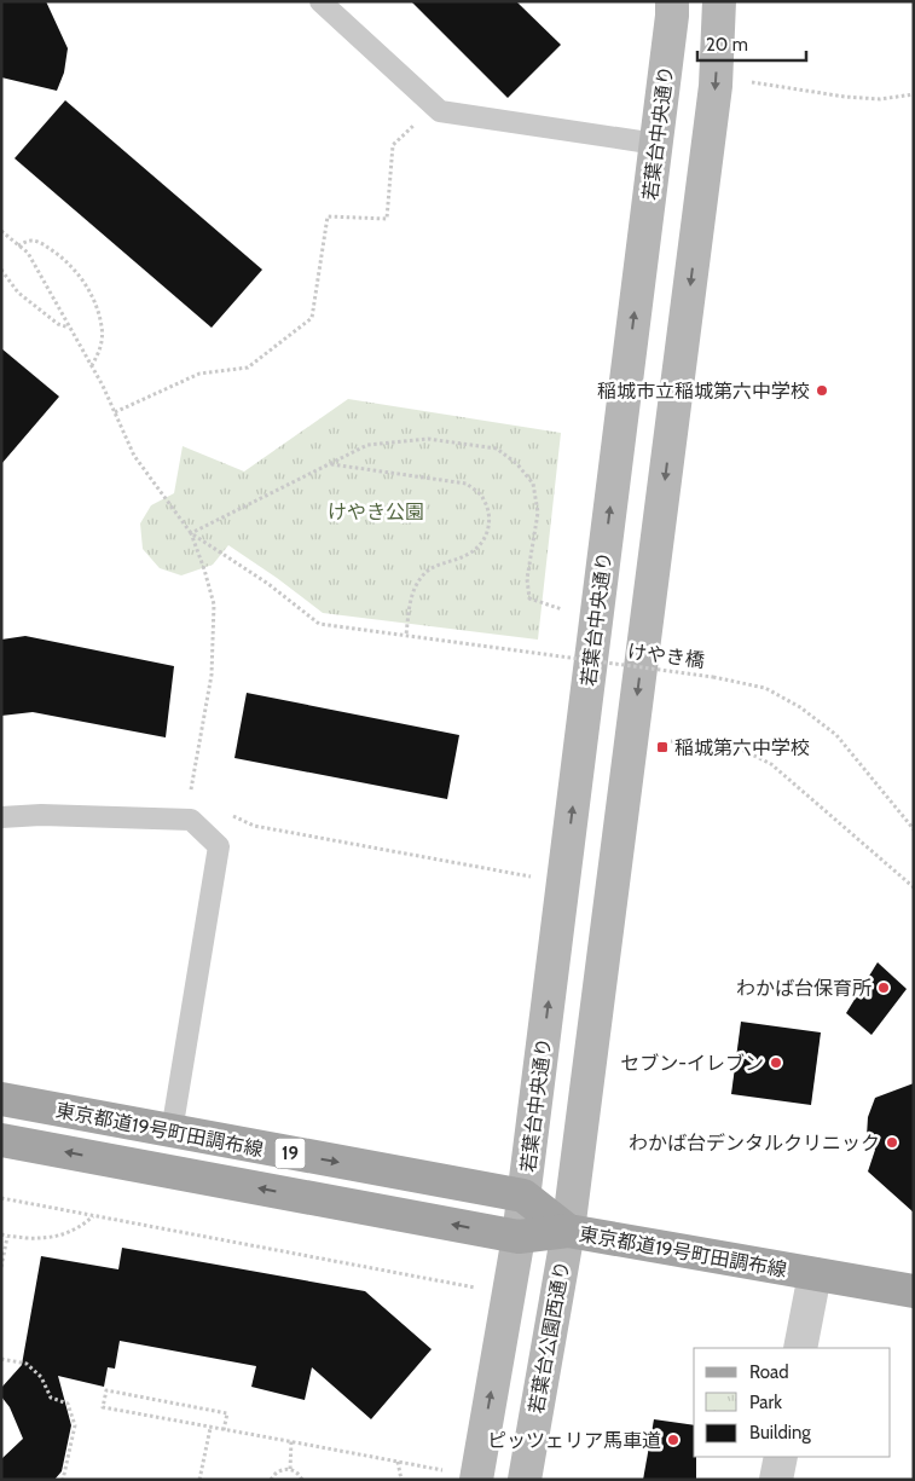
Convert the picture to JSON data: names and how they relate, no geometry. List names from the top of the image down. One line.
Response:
{"streets":{"main road":["東京都道19号町田調布線","19"],"street":["若葉台中央通り","若葉台公園西通り"],"path":["けやき橋"]},"crossings":[["若葉台中央通り","東京都道19号町田調布線"],["若葉台中央通り","19"],["東京都道19号町田調布線","19"],["東京都道19号町田調布線","若葉台公園西通り"],["19","若葉台公園西通り"]],"parks":["けやき公園"],"places":{"other":["稲城市立稲城第六中学校","わかば台保育所","セブン-イレブン","わかば台デンタルクリニック","ピッツェリア馬車道"],"transit":["稲城第六中学校"]},"legend":["Road","Park","Building"],"scale_bar":"20 m"}
